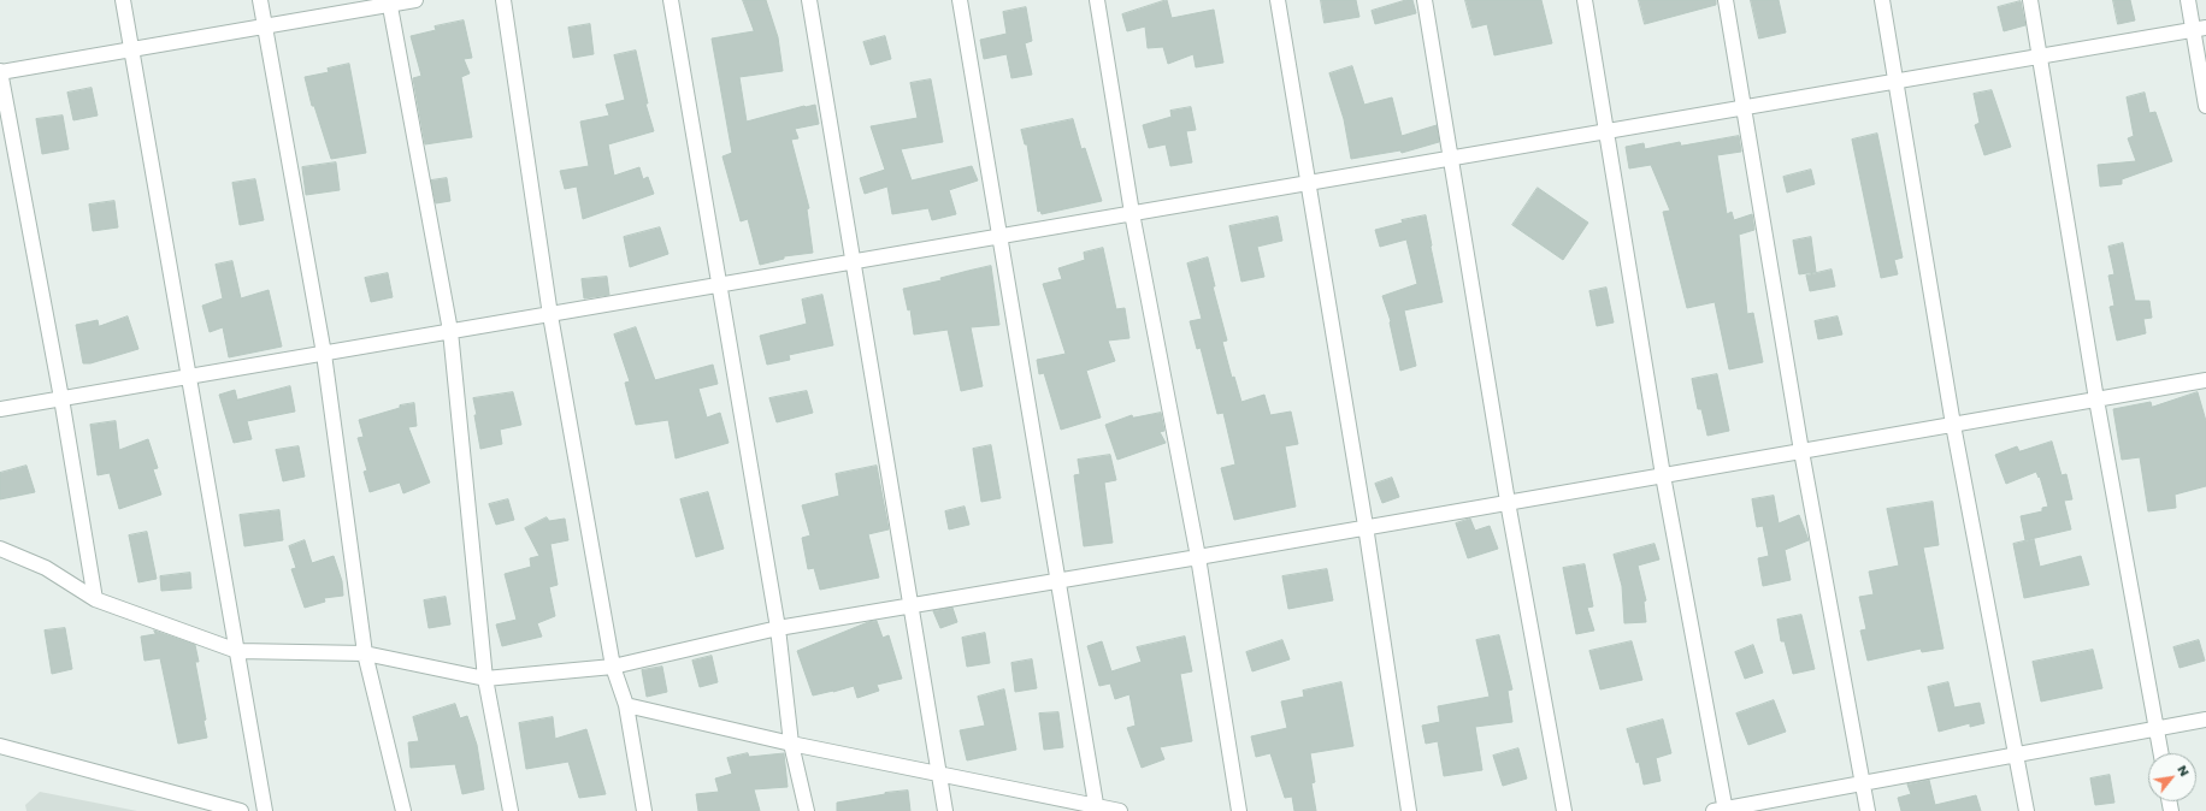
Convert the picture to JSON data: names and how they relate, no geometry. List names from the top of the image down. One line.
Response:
{"north":"top right"}
